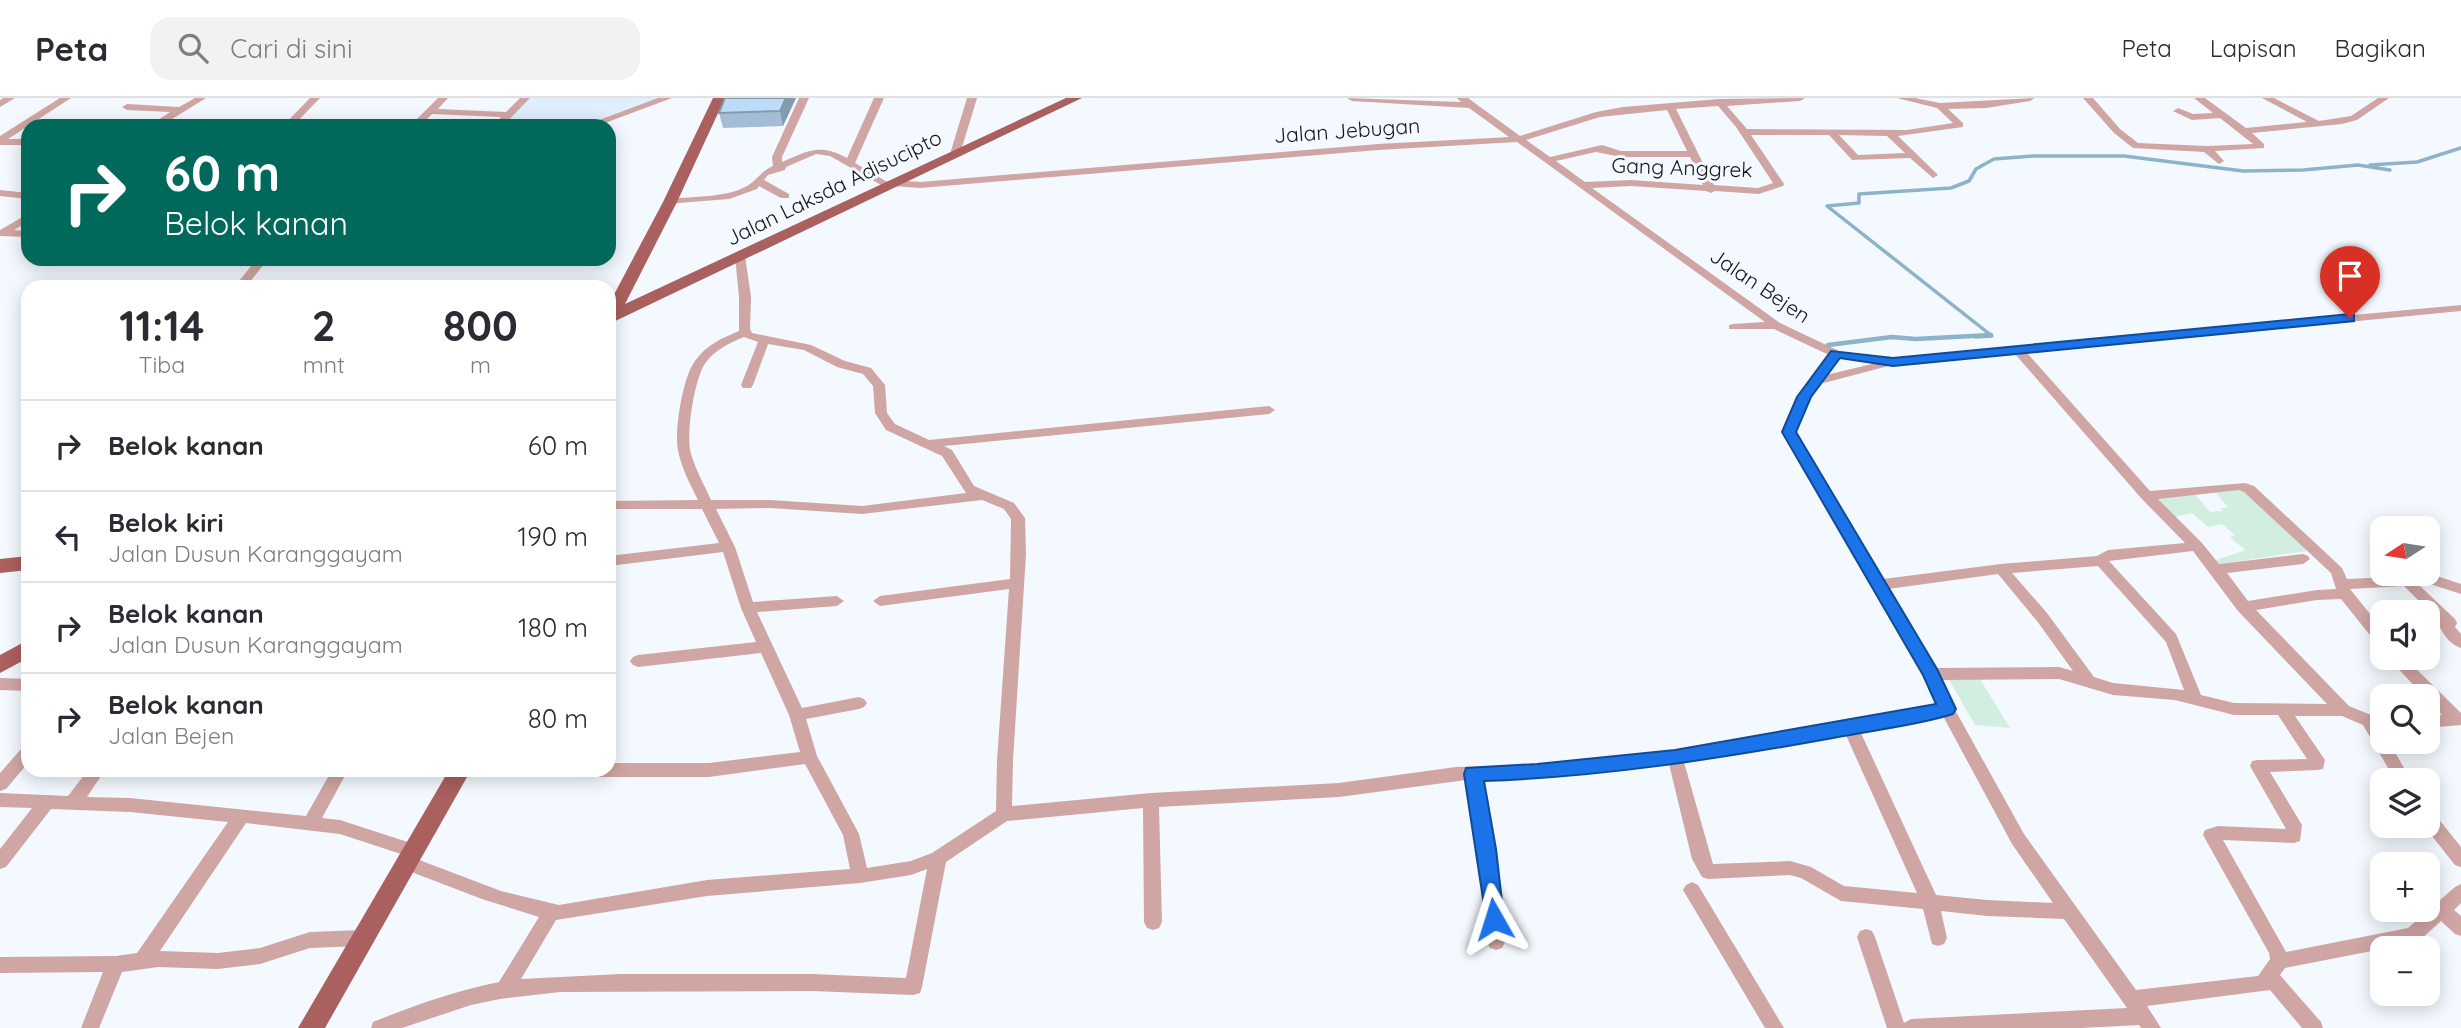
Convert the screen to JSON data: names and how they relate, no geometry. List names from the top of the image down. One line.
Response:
{"streets":{"main road":["Jalan Laksda Adisucipto"],"street":["Jalan Jebugan","Gang Anggrek","Jalan Bejen"]},"crossings":[["Jalan Jebugan","Jalan Laksda Adisucipto"],["Jalan Jebugan","Jalan Bejen"],["Gang Anggrek","Jalan Bejen"]],"north":"left","page":{"header":"Peta","search":"Cari di sini","nav":["Peta","Lapisan","Bagikan"],"turn":["60 m","Belok kanan"],"eta":["11:14","Tiba","2","mnt","800","m"],"list":[{"name":"Belok kanan","value":"60 m"},{"name":"Belok kiri","note":"Jalan Dusun Karanggayam","value":"190 m"},{"name":"Belok kanan","note":"Jalan Dusun Karanggayam","value":"180 m"},{"name":"Belok kanan","note":"Jalan Bejen","value":"80 m"}],"map_buttons":["+","−"]}}
